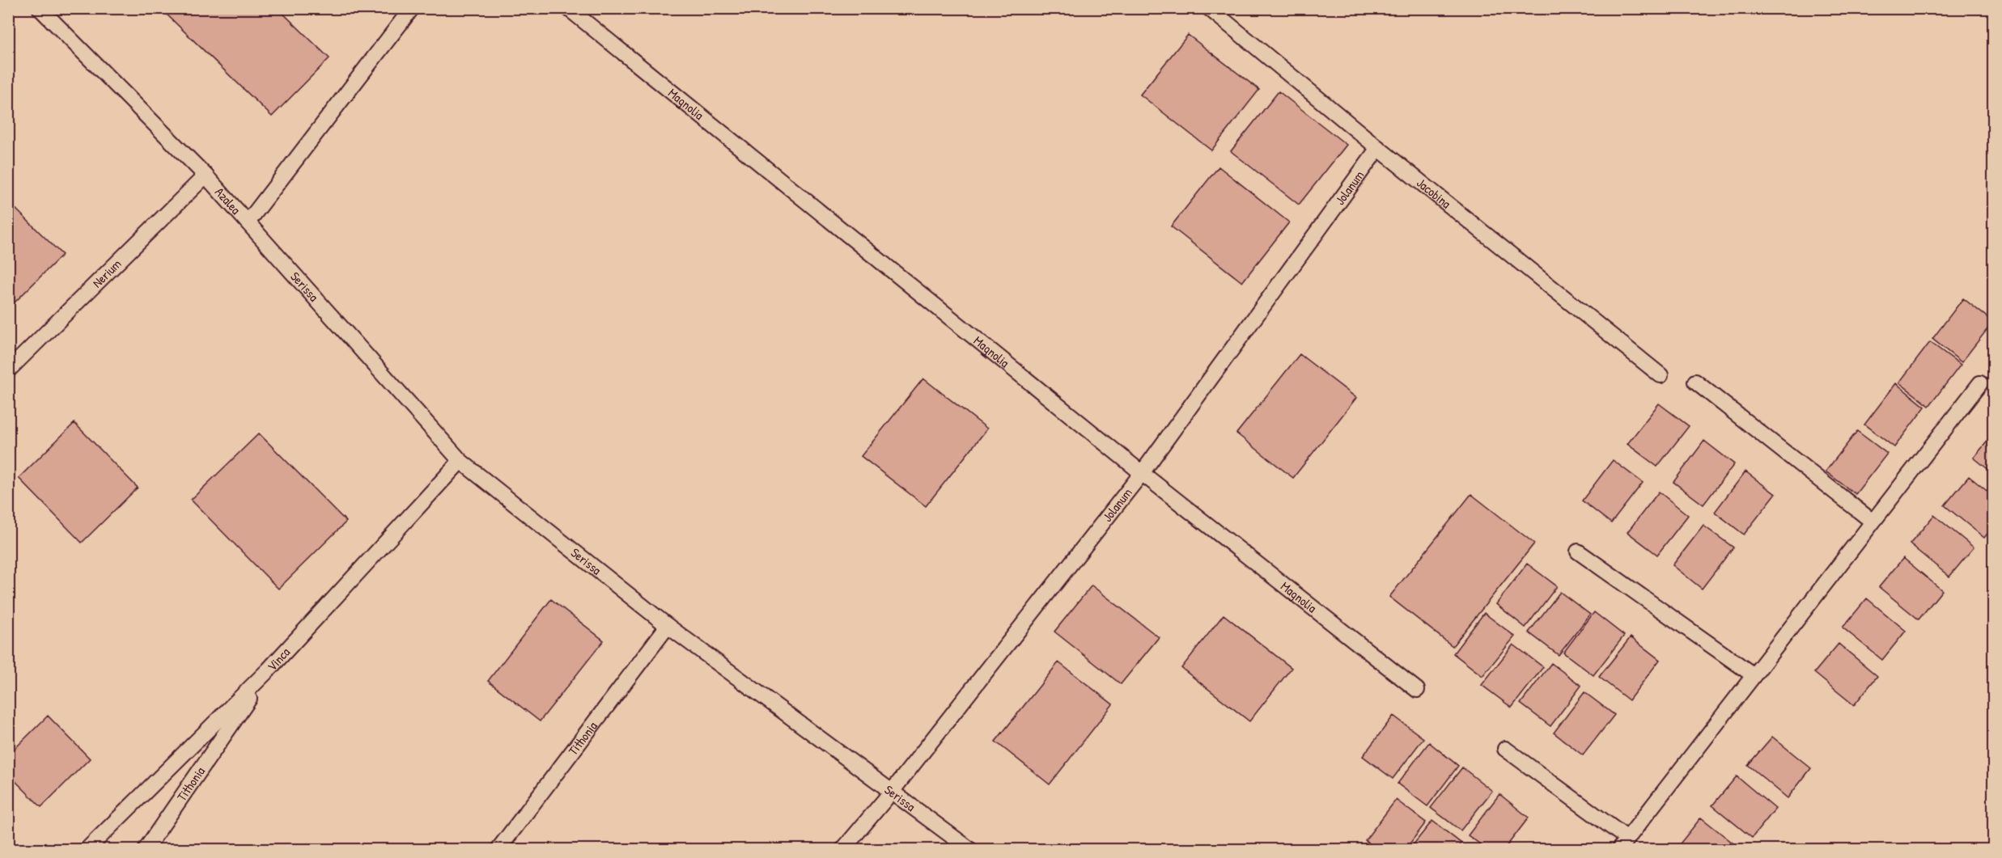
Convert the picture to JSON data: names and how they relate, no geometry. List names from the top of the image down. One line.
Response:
{"streets":{"lane":["Magnolia","Jolanum","Jacobina","Azalea","Nerium","Serissa","Vinca","Tithonia"]},"crossings":[["Magnolia","Jolanum"],["Jolanum","Jacobina"],["Jolanum","Serissa"],["Azalea","Nerium"],["Azalea","Serissa"],["Serissa","Vinca"],["Serissa","Tithonia"],["Vinca","Tithonia"]]}
